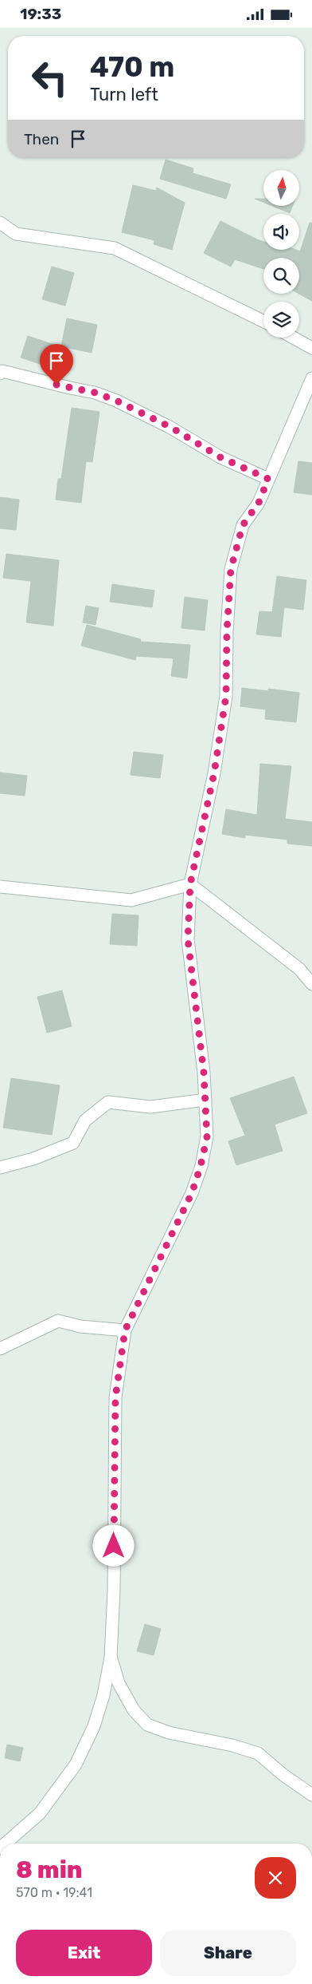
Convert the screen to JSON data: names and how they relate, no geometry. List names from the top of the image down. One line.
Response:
{"north":"top","page":{"status":"19:33","turn":["470 m","Turn left"],"then":"Then","heading":["8 min","570 m · 19:41"],"buttons":["Exit","Share"]}}
